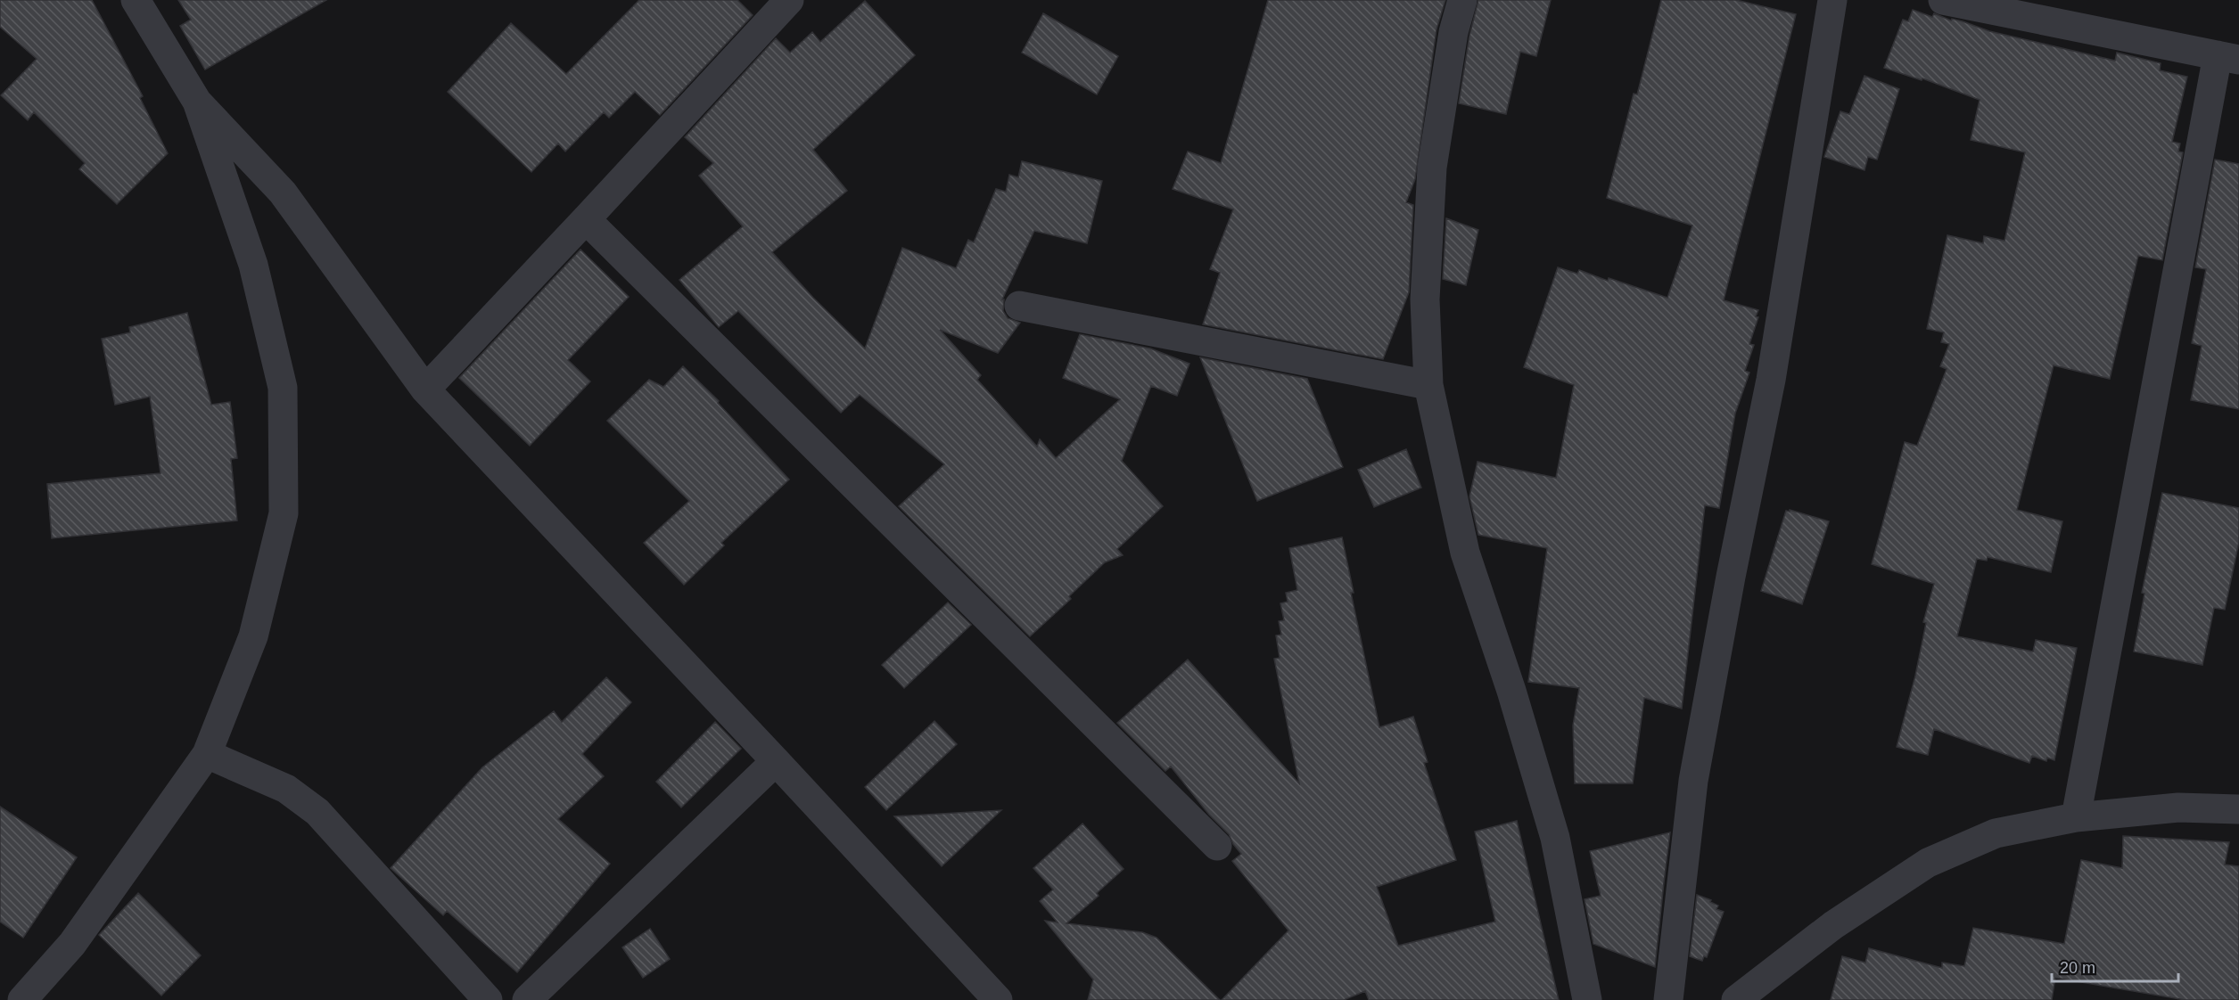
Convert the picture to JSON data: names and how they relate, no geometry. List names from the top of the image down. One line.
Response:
{"scale_bar":"20 m"}
